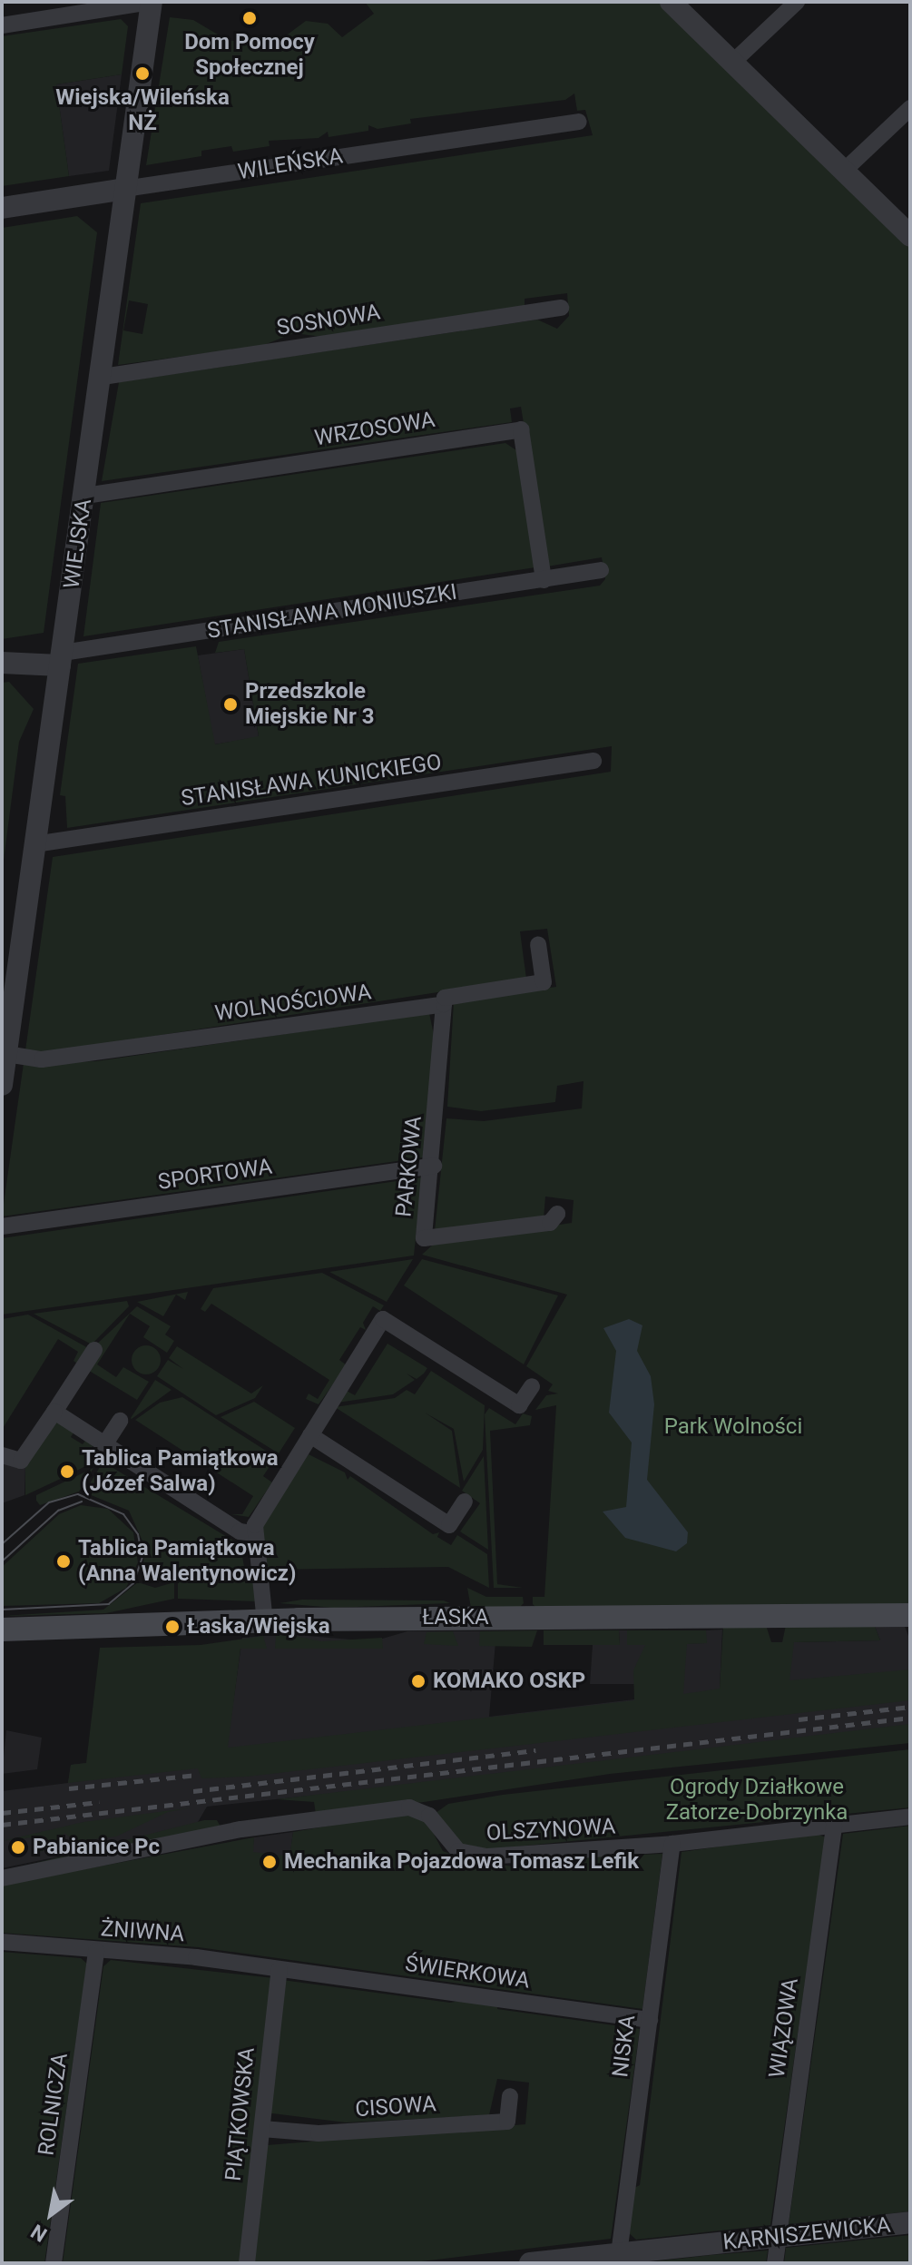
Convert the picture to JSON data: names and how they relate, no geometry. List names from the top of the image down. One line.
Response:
{"streets":{"main road":["ŁASKA"],"street":["WILEŃSKA","SOSNOWA","WRZOSOWA","WIEJSKA","STANISŁAWA MONIUSZKI","STANISŁAWA KUNICKIEGO","WOLNOŚCIOWA","PARKOWA","SPORTOWA","OLSZYNOWA","ŻNIWNA","ŚWIERKOWA","WIĄZOWA","NISKA","ROLNICZA","CISOWA","PIĄTKOWSKA","KARNISZEWICKA"]},"crossings":[["WILEŃSKA","WIEJSKA"],["SOSNOWA","WIEJSKA"],["WRZOSOWA","WIEJSKA"],["WRZOSOWA","STANISŁAWA MONIUSZKI"],["WIEJSKA","STANISŁAWA MONIUSZKI"],["WIEJSKA","STANISŁAWA KUNICKIEGO"],["WIEJSKA","WOLNOŚCIOWA"],["WOLNOŚCIOWA","PARKOWA"],["PARKOWA","SPORTOWA"],["OLSZYNOWA","WIĄZOWA"],["OLSZYNOWA","NISKA"],["ŻNIWNA","ŚWIERKOWA"],["ŻNIWNA","ROLNICZA"],["ŻNIWNA","PIĄTKOWSKA"],["ŚWIERKOWA","NISKA"],["ŚWIERKOWA","PIĄTKOWSKA"],["WIĄZOWA","KARNISZEWICKA"],["NISKA","KARNISZEWICKA"],["CISOWA","PIĄTKOWSKA"]],"parks":["Park Wolności","Ogrody Działkowe Zatorze-Dobrzynka"],"places":["Dom Pomocy Społecznej","Wiejska/Wileńska NŻ","Przedszkole Miejskie Nr 3","Tablica Pamiątkowa (Józef Salwa)","Tablica Pamiątkowa (Anna Walentynowicz)","Łaska/Wiejska","KOMAKO OSKP","Pabianice Pc","Mechanika Pojazdowa Tomasz Lefik"],"north":"bottom left"}
